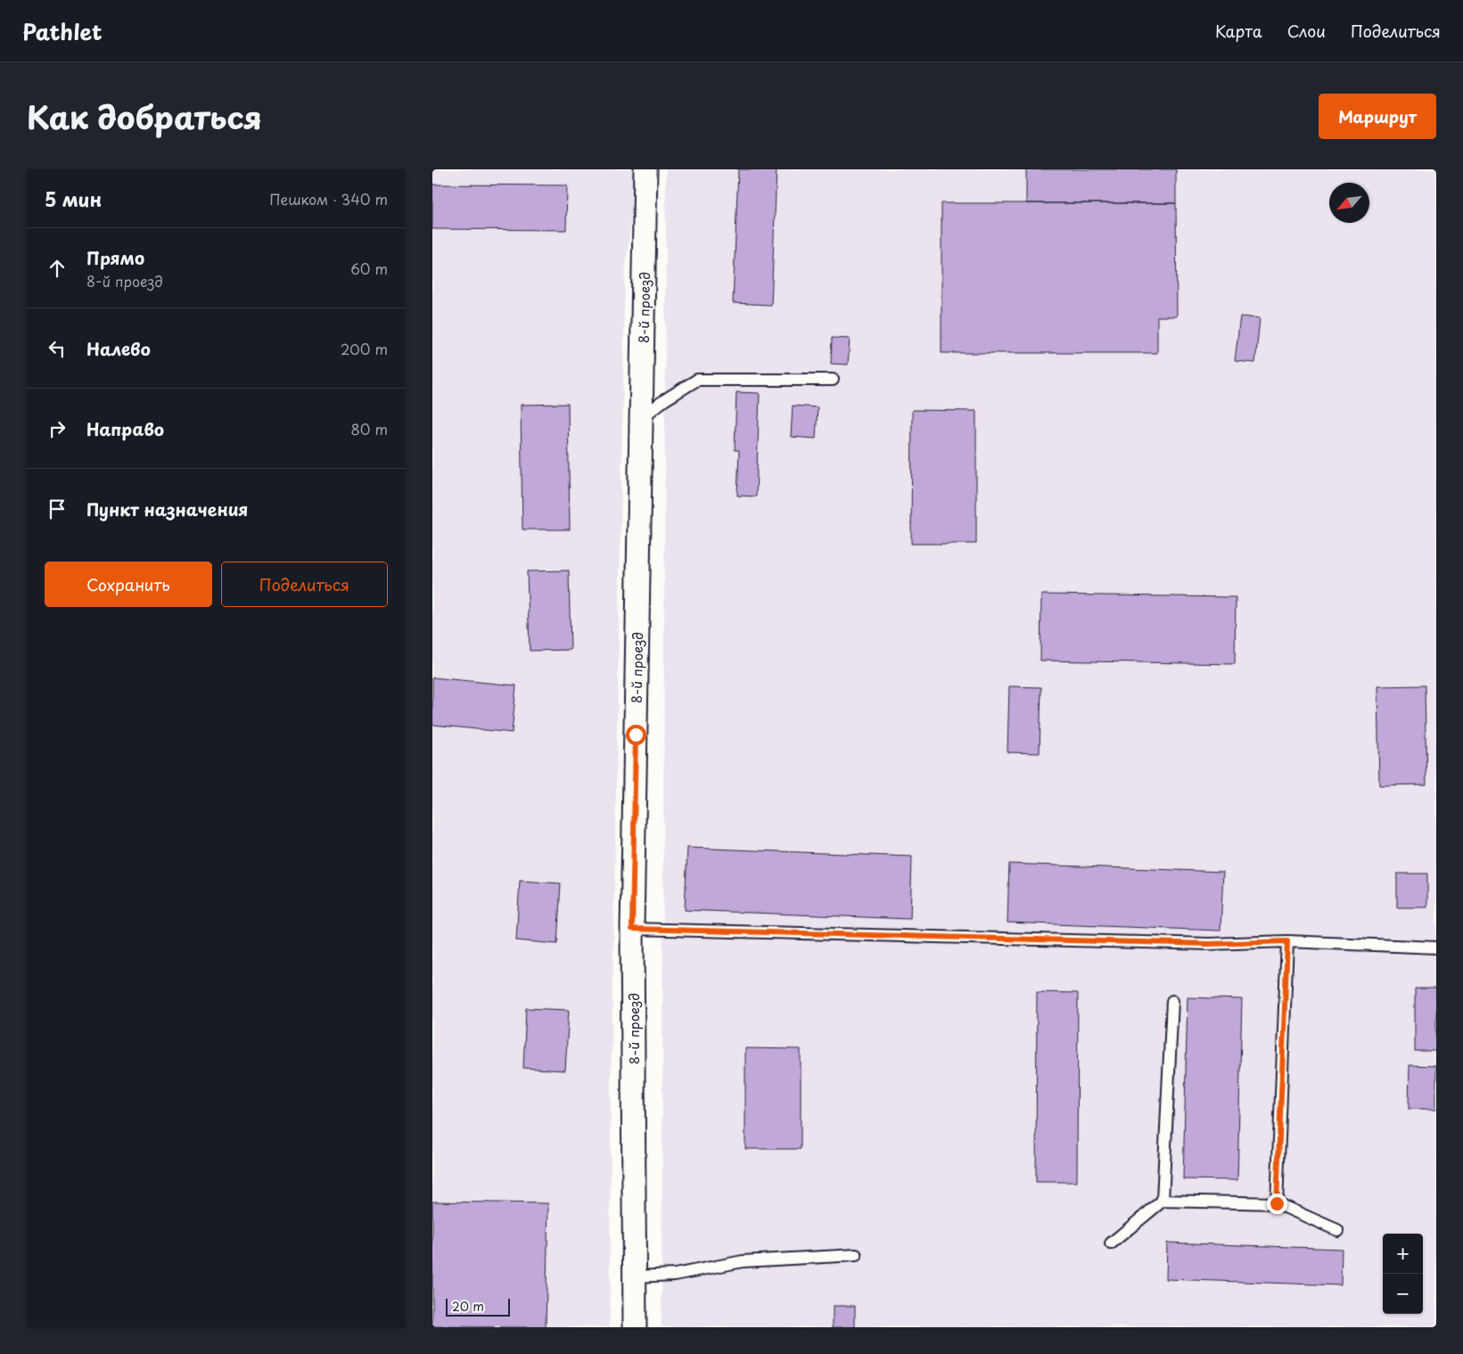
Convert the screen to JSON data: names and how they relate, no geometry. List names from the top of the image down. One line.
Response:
{"streets":{"street":["8-й проезд"]},"scale_bar":"20 m","north":"bottom left","page":{"header":"Pathlet","nav":["Карта","Слои","Поделиться"],"title":"Как добраться","buttons":["Маршрут",["Сохранить","Поделиться"]],"heading":["5 мин","Пешком · 340 m"],"list":[["Прямо","8-й проезд","60 m"],["Налево","200 m"],["Направо","80 m"],"Пункт назначения"],"map_buttons":["+","−"],"scale":"20 m"}}
